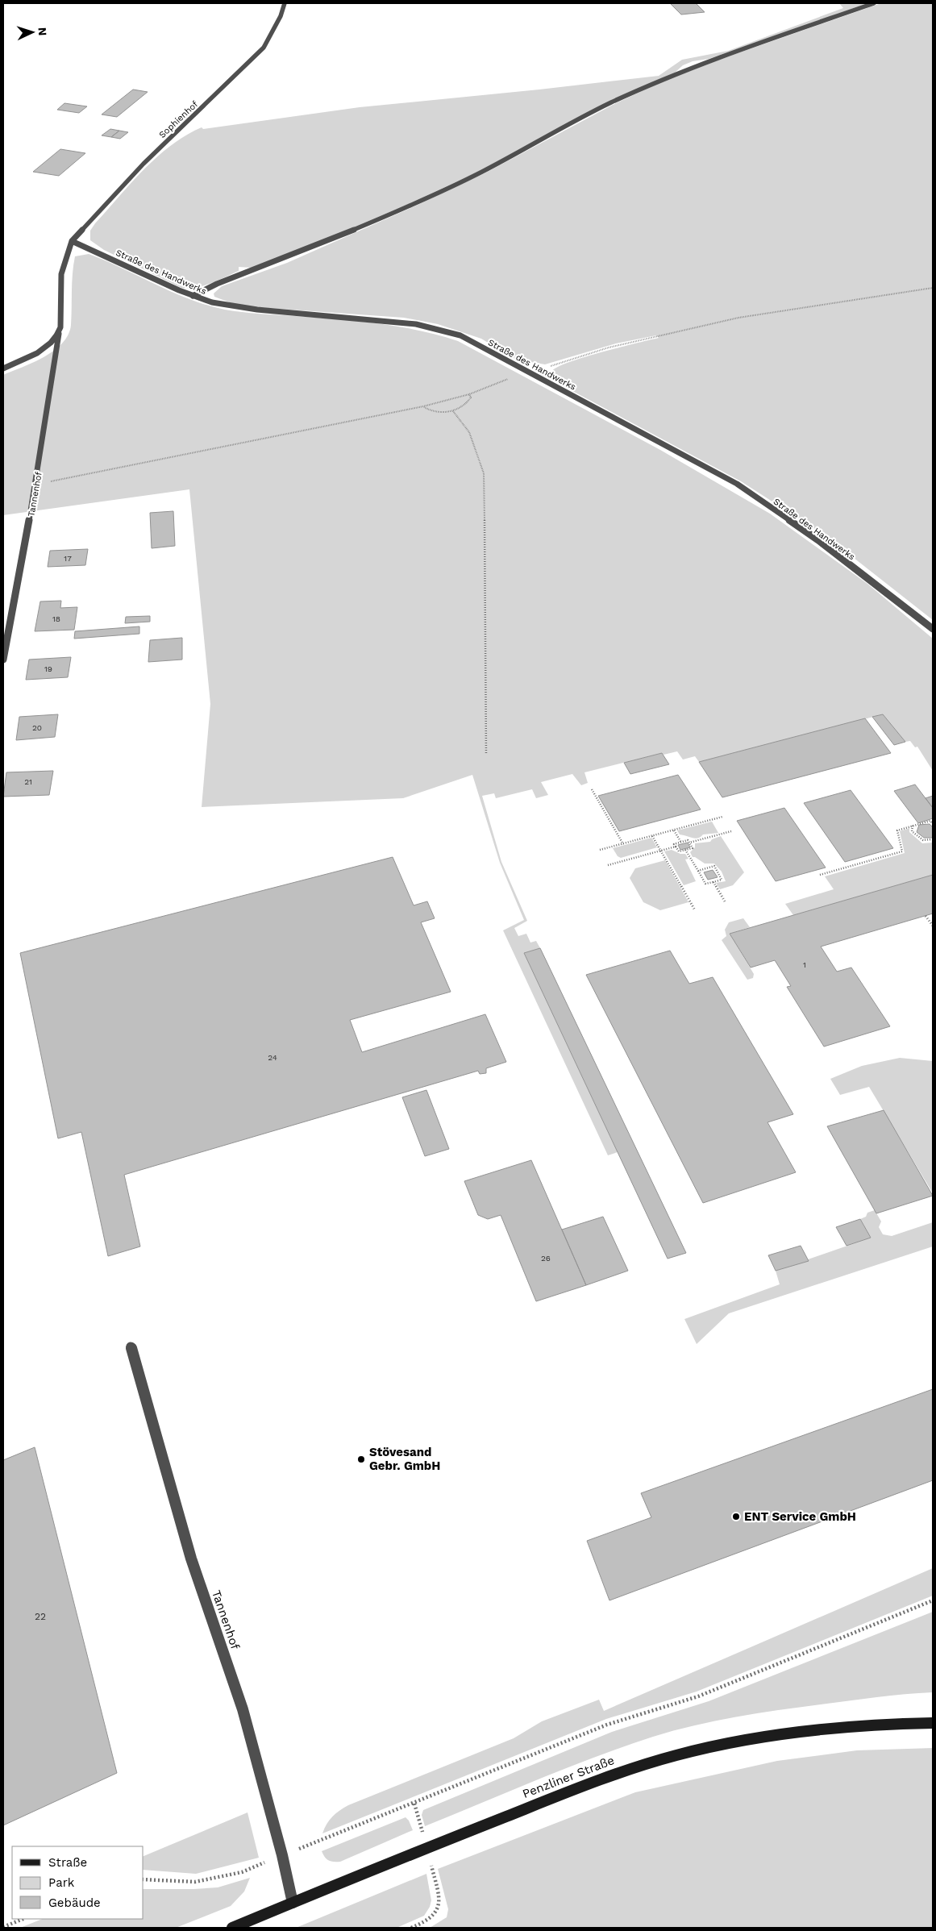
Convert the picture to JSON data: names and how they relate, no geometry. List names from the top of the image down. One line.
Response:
{"streets":{"main road":["Penzliner Straße"],"street":["Sophienhof","Straße des Handwerks","Tannenhof"]},"crossings":[["Sophienhof","Straße des Handwerks"],["Sophienhof","Tannenhof"],["Straße des Handwerks","Tannenhof"],["Tannenhof","Penzliner Straße"]],"places":["Stövesand Gebr. GmbH","ENT Service GmbH"],"house_numbers":["17","18","19","20","21","1","24","26","22"],"legend":["Straße","Park","Gebäude"],"north":"right"}
